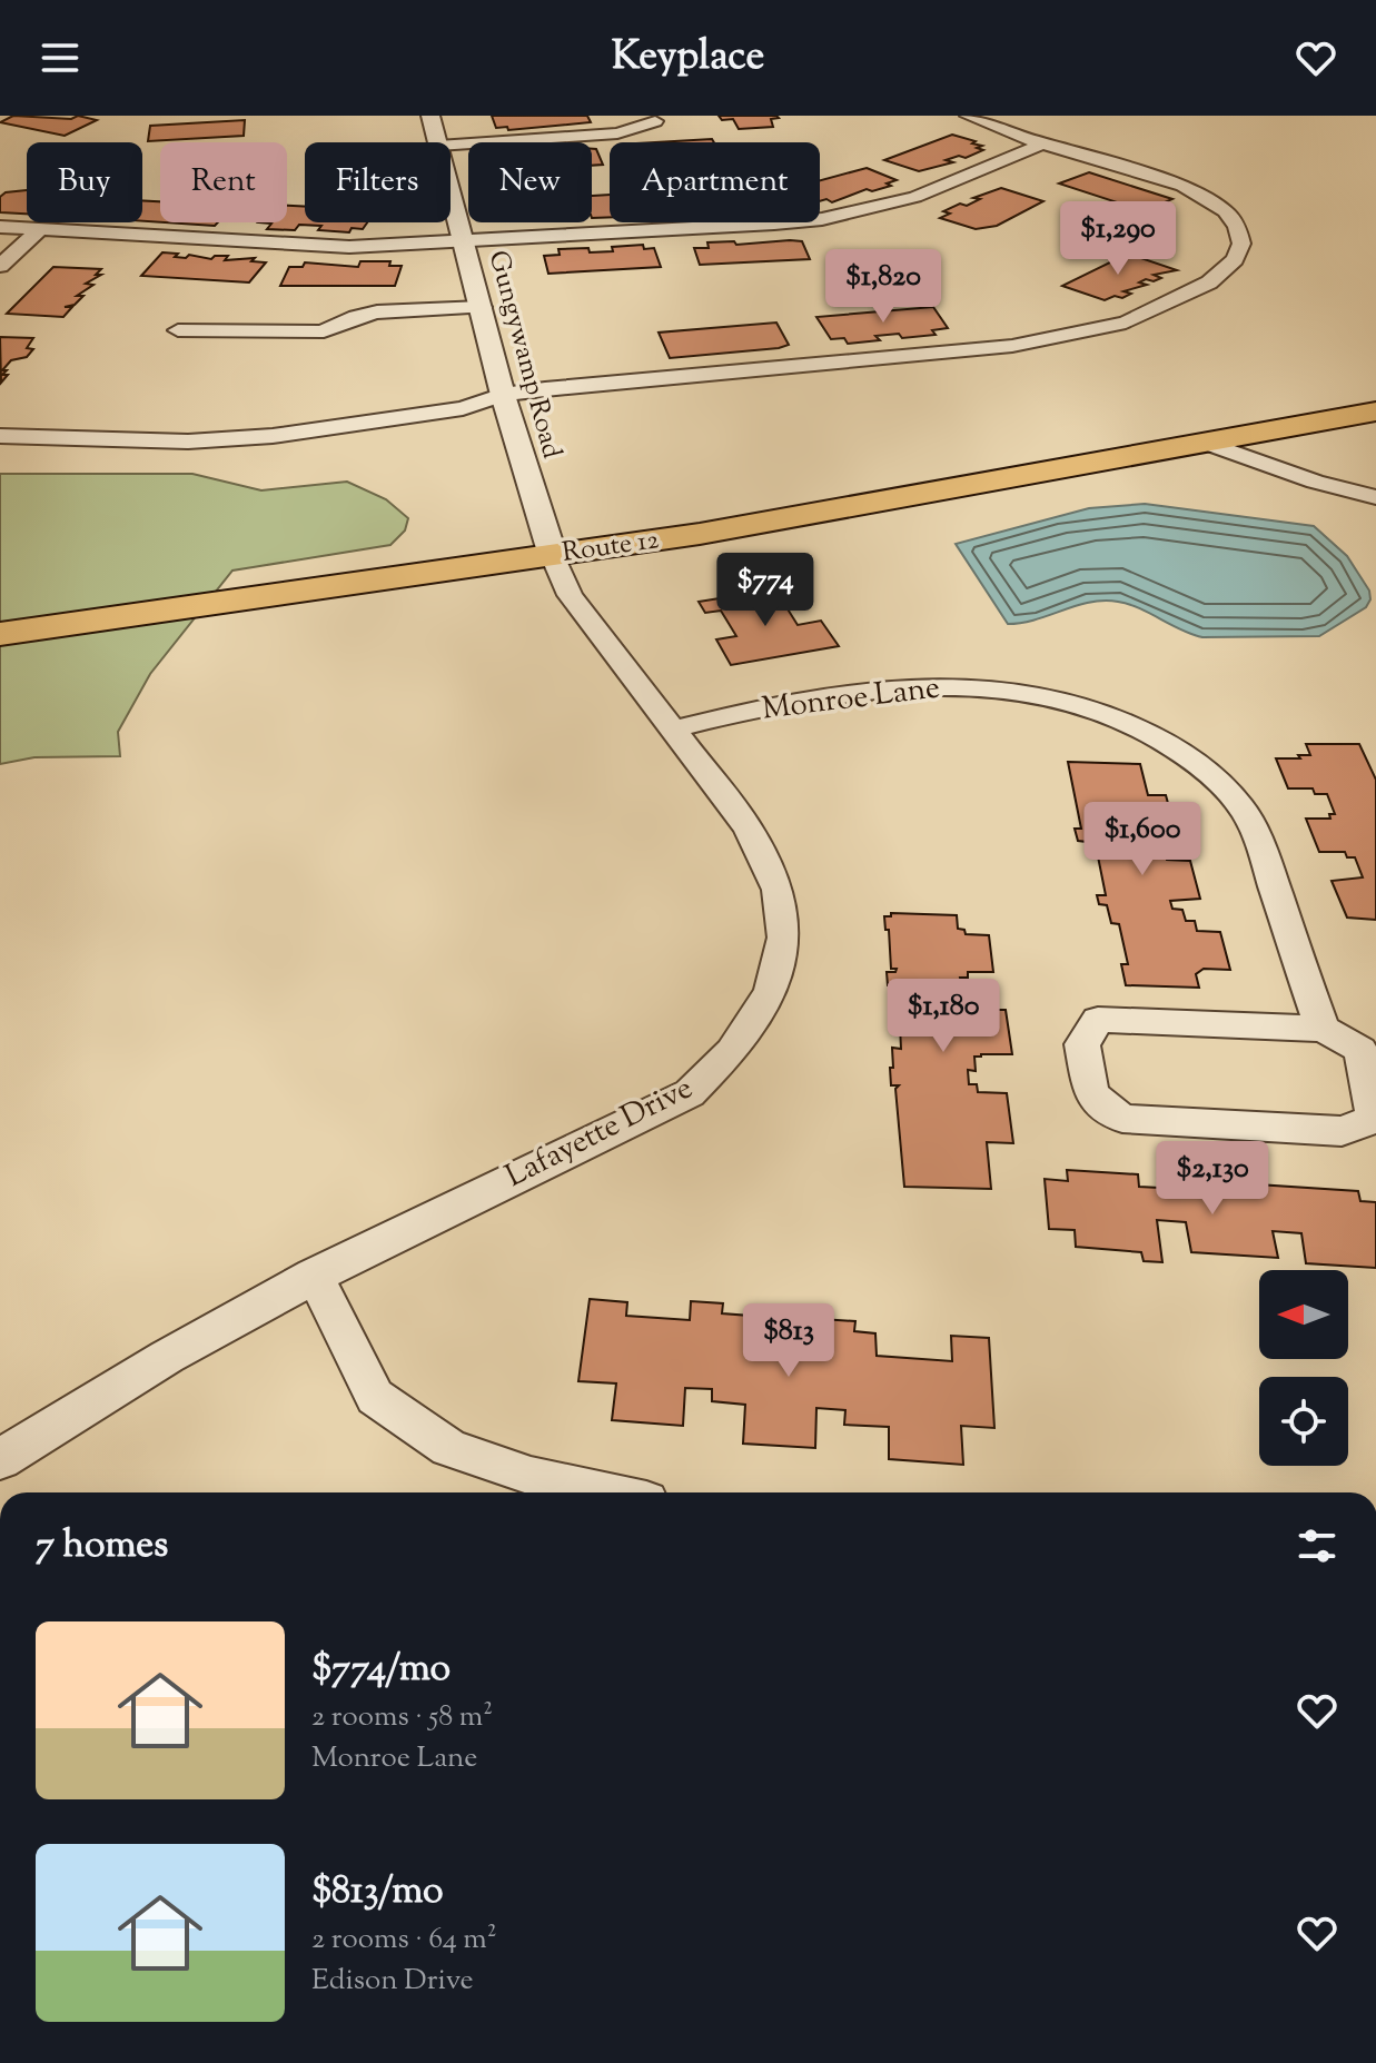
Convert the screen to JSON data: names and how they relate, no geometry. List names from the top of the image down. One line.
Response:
{"streets":{"highway":["Route 12"],"street":["Gungywamp Road","Monroe Lane","Lafayette Drive"]},"crossings":[["Gungywamp Road","Route 12"],["Gungywamp Road","Lafayette Drive"],["Route 12","Lafayette Drive"],["Monroe Lane","Lafayette Drive"]],"north":"left","page":{"header":"Keyplace","chip":["Buy","Rent","Filters","New","Apartment"],"price":["$1,290","$1,820","$774","$1,600","$1,180","$2,130","$813"],"heading":"7 homes","list":[{"name":"$774/mo","note":"2 rooms · 58 m² · Monroe Lane"},{"name":"$813/mo","note":"2 rooms · 64 m² · Edison Drive"}]}}
